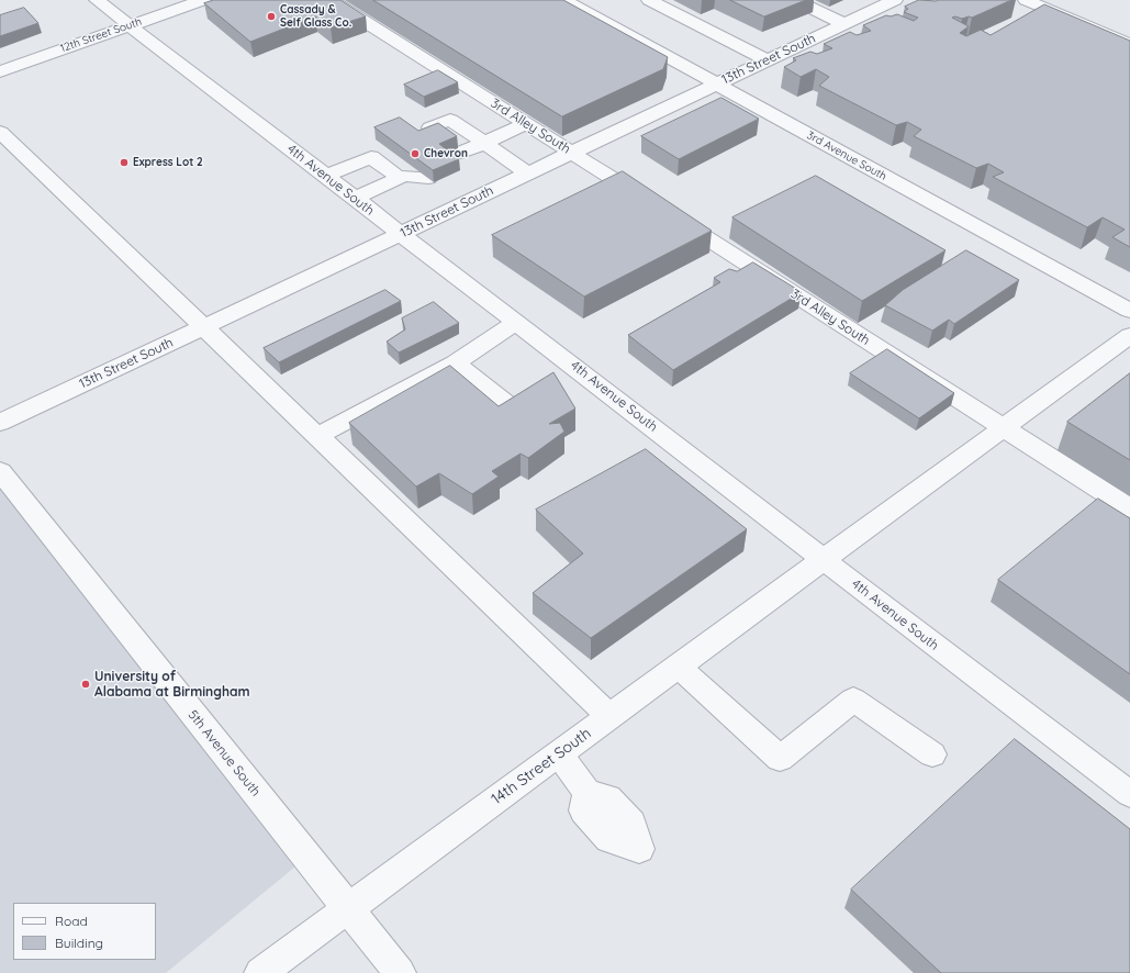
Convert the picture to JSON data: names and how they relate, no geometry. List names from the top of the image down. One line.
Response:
{"streets":{"street":["12th Street South","13th Street South","3rd Alley South","3rd Avenue South","4th Avenue South","5th Avenue South","14th Street South"]},"crossings":[["12th Street South","4th Avenue South"],["13th Street South","3rd Alley South"],["13th Street South","3rd Avenue South"],["13th Street South","4th Avenue South"],["3rd Alley South","14th Street South"],["4th Avenue South","14th Street South"],["5th Avenue South","14th Street South"]],"places":["Cassady & Self Glass Co.","Chevron","Express Lot 2","University of Alabama at Birmingham"],"legend":["Road","Building"]}
